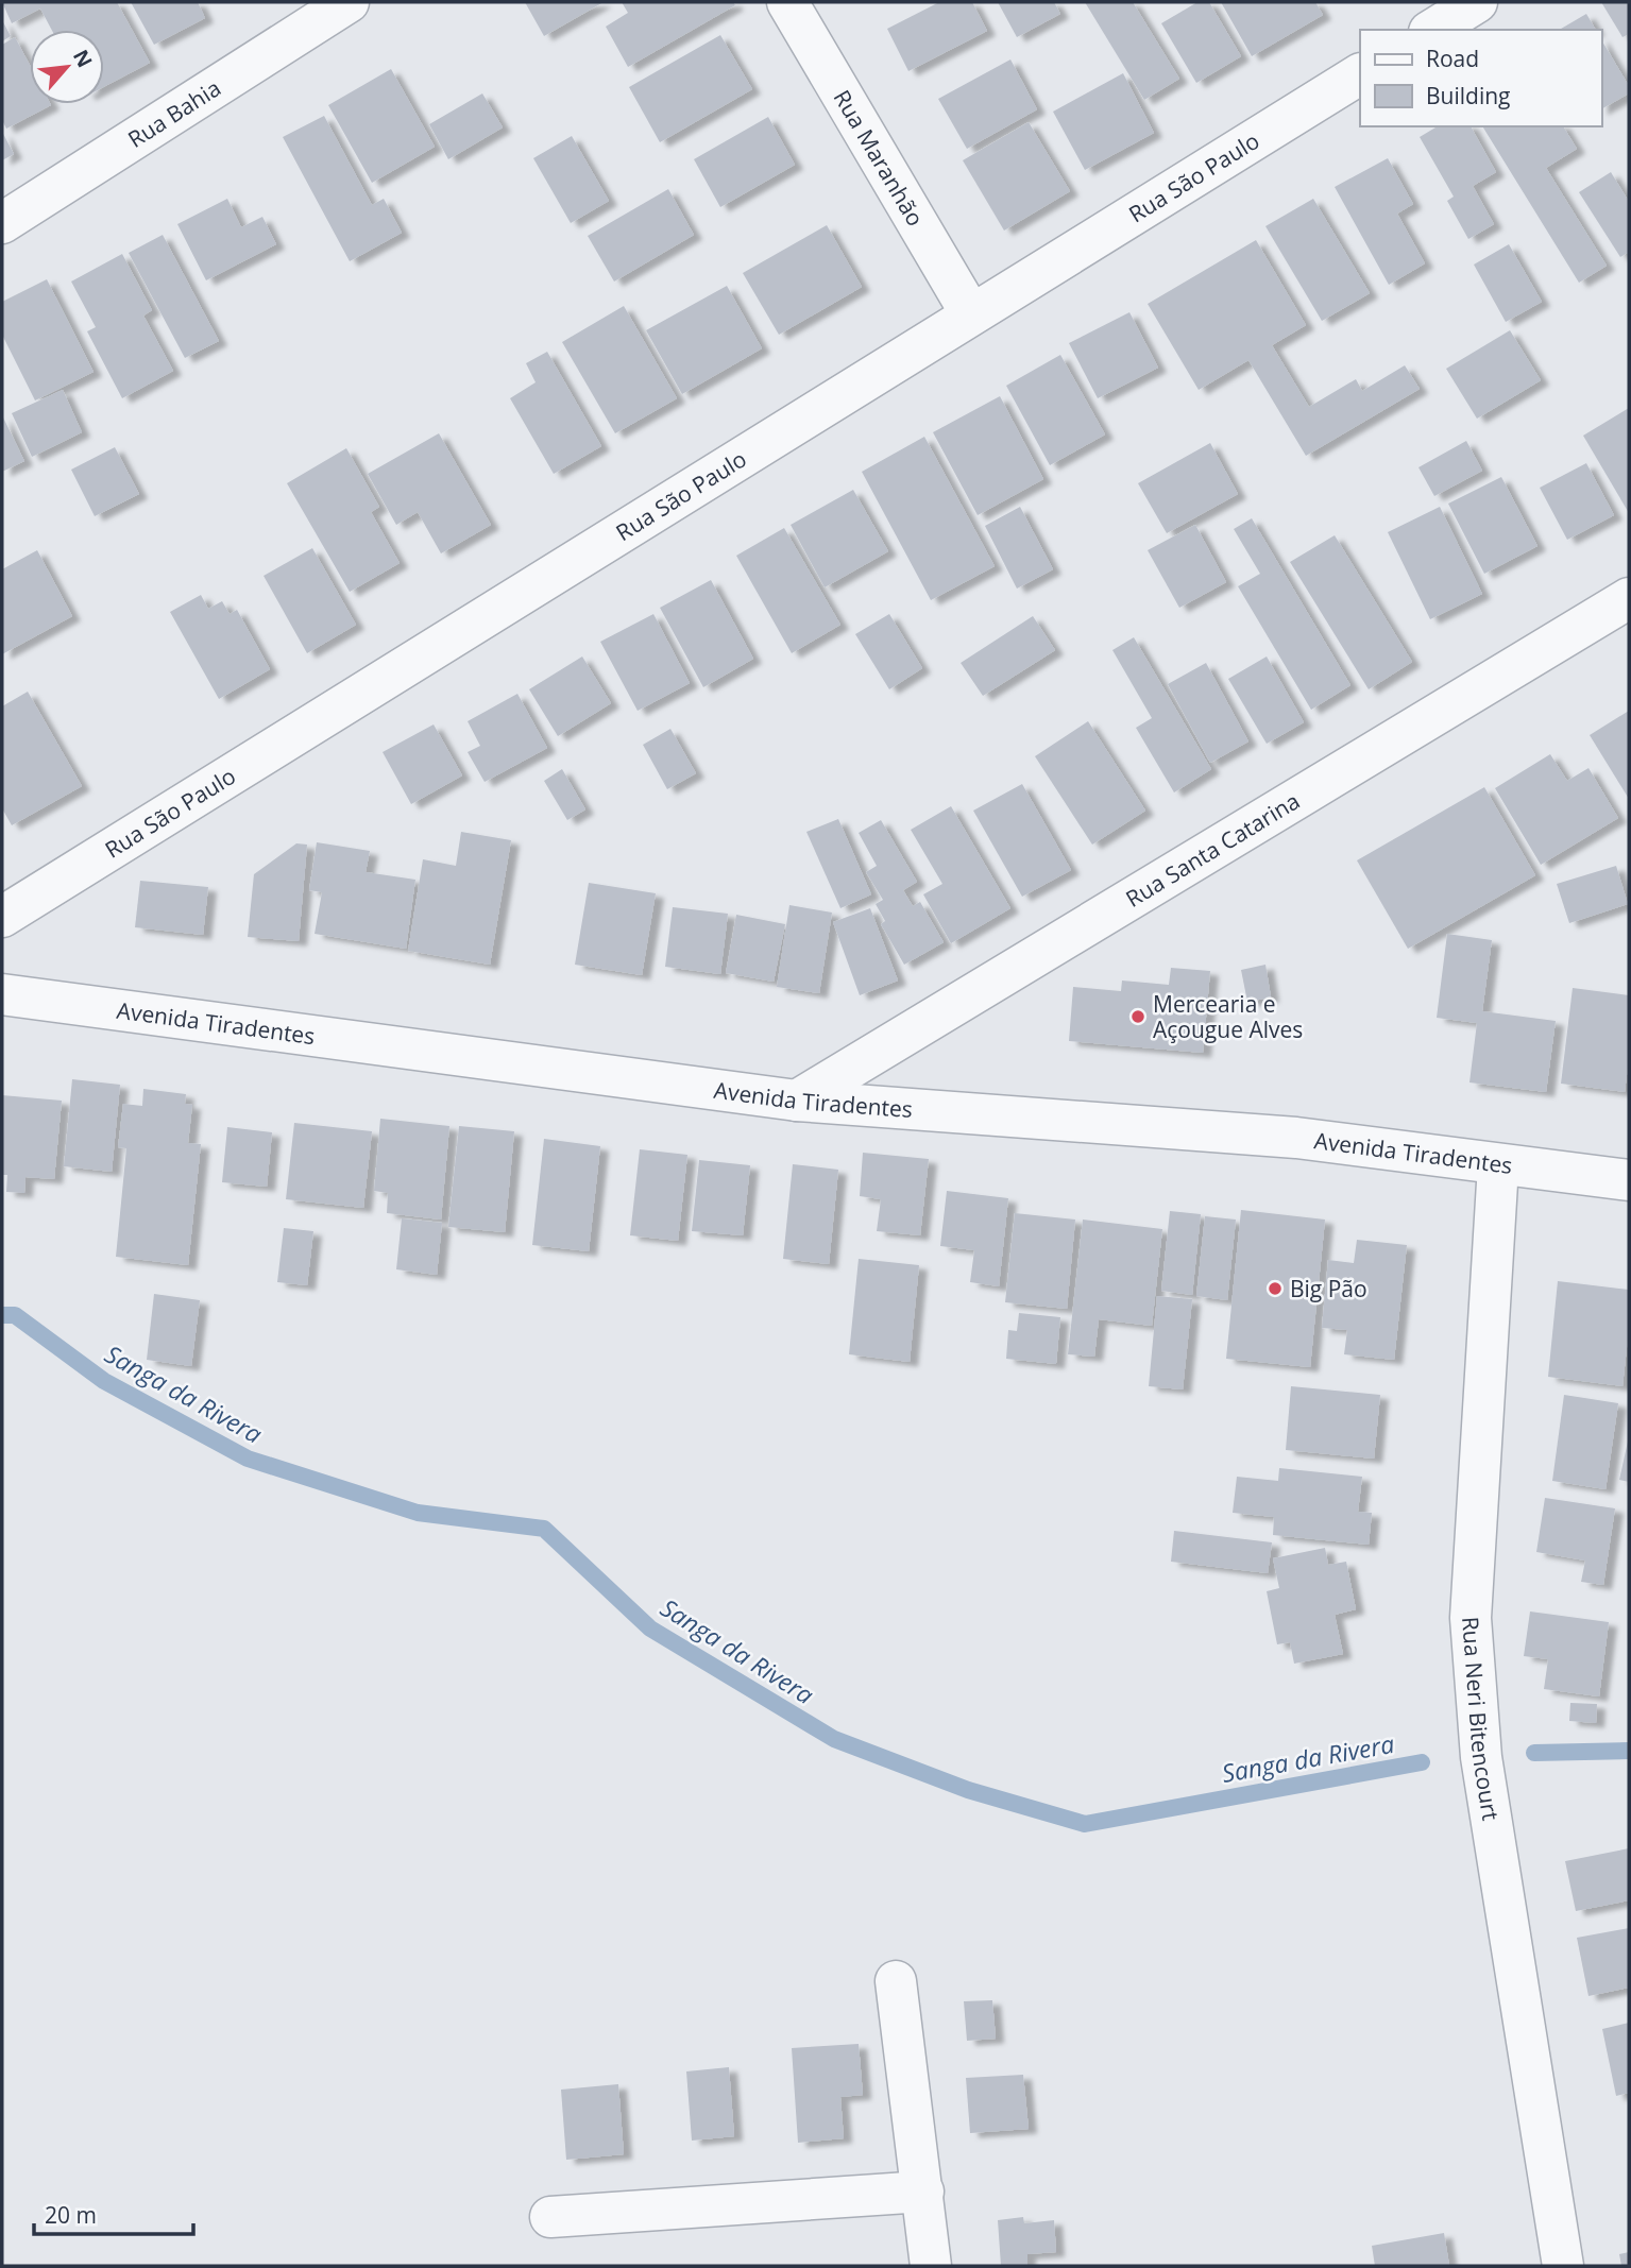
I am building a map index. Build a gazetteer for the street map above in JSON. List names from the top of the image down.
{
  "streets": {
    "street": [
      "Rua Bahia",
      "Rua Maranhão",
      "Rua São Paulo",
      "Rua Santa Catarina",
      "Avenida Tiradentes",
      "Rua Neri Bitencourt"
    ]
  },
  "crossings": [
    ["Rua Maranhão", "Rua São Paulo"],
    ["Rua Santa Catarina", "Avenida Tiradentes"],
    ["Avenida Tiradentes", "Rua Neri Bitencourt"]
  ],
  "water": ["Sanga da Rivera"],
  "places": ["Mercearia e Açougue Alves", "Big Pão"],
  "legend": ["Road", "Building"],
  "scale_bar": "20 m",
  "north": "top right"
}
